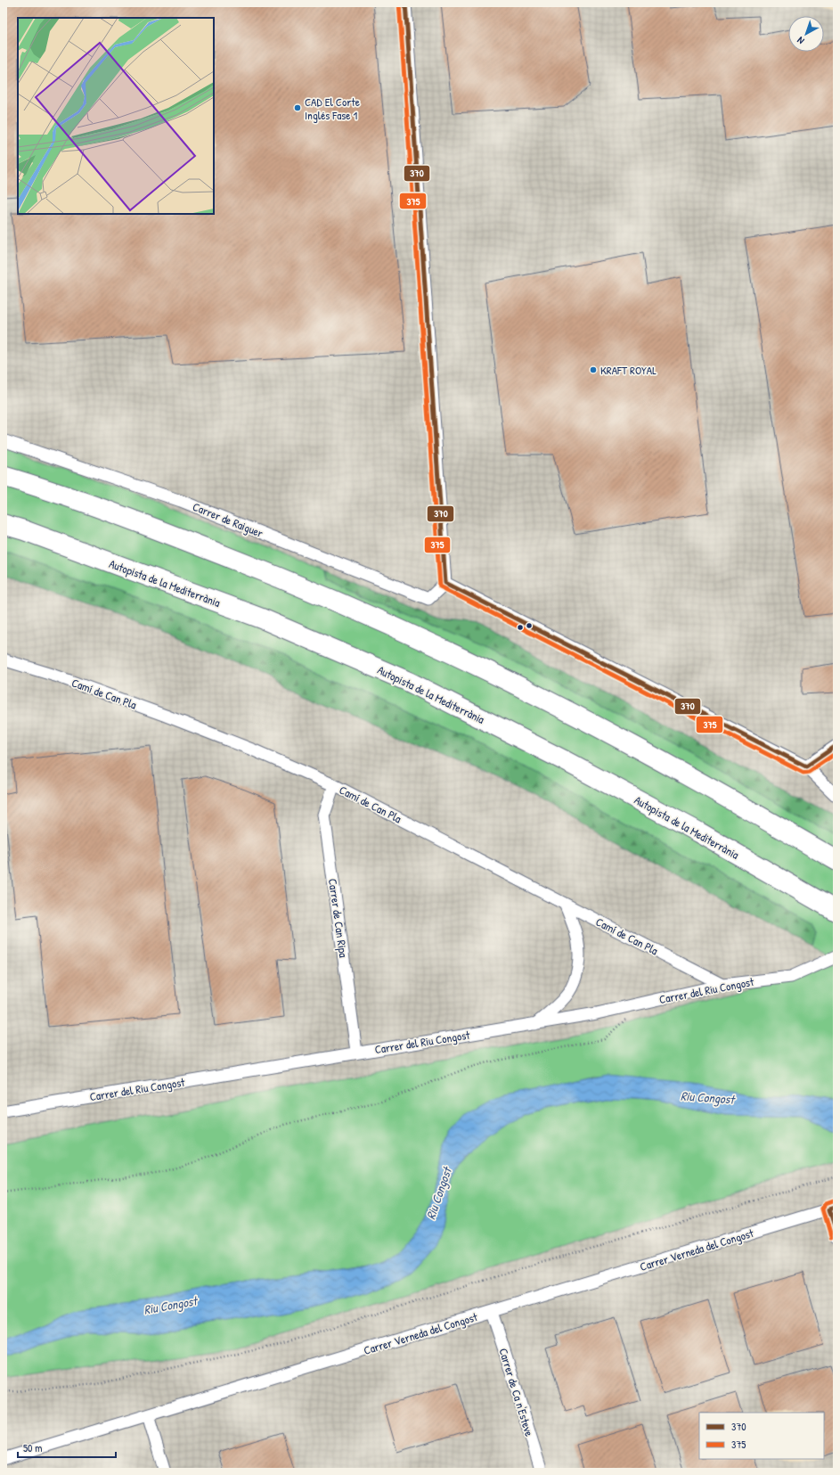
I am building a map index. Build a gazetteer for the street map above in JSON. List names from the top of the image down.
{
  "streets": {
    "highway": ["Autopista de la Mediterrània"],
    "street": [
      "Carrer de Raiguer",
      "Camí de Can Pla",
      "Carrer de Can Ripa",
      "Carrer del Riu Congost",
      "Carrer Verneda del Congost",
      "Carrer de Ca n'Esteve"
    ]
  },
  "crossings": [
    ["Camí de Can Pla", "Carrer de Can Ripa"],
    ["Camí de Can Pla", "Carrer del Riu Congost"],
    ["Carrer de Can Ripa", "Carrer del Riu Congost"],
    ["Carrer Verneda del Congost", "Carrer de Ca n'Esteve"]
  ],
  "water": ["Riu Congost"],
  "places": ["CAD El Corte Inglés Fase 1", "KRAFT ROYAL"],
  "lines": ["transit line 370", "transit line 375"],
  "legend": ["370", "375"],
  "scale_bar": "50 m",
  "north": "bottom left"
}
